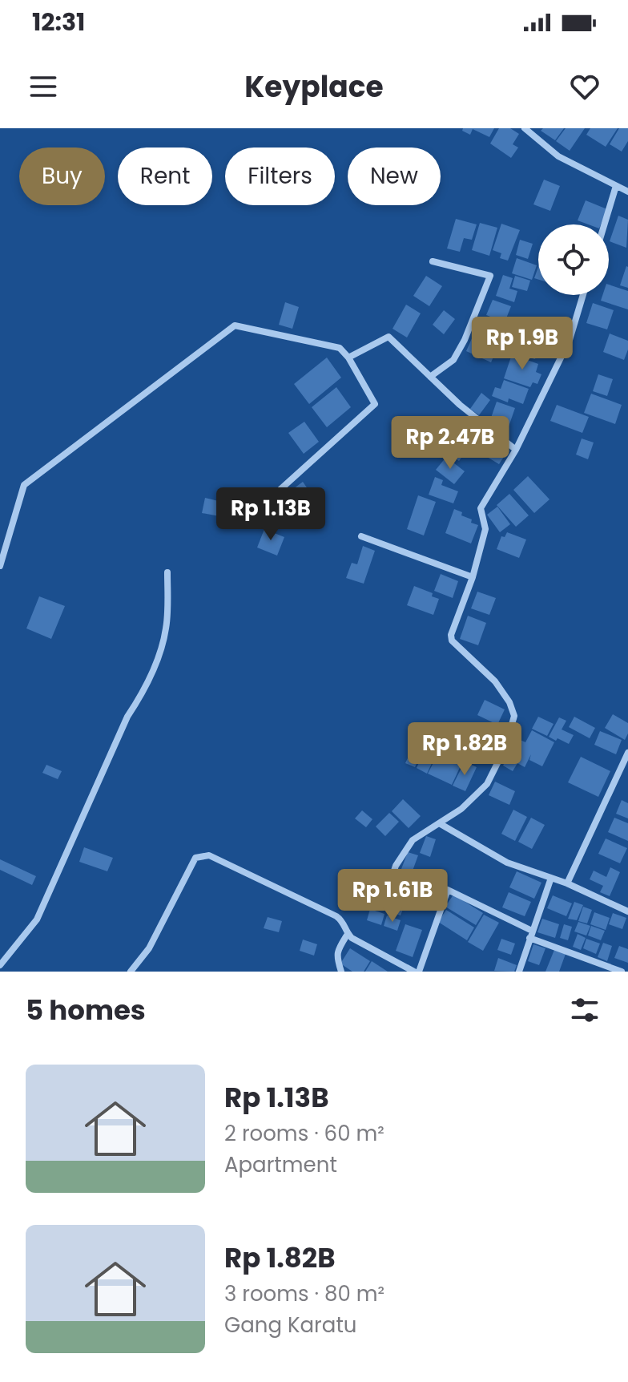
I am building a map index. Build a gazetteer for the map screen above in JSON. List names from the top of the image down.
{
  "page": {
    "status": "12:31",
    "header": "Keyplace",
    "chip": [
      "Buy",
      "Rent",
      "Filters",
      "New"
    ],
    "price": [
      "Rp 1.9B",
      "Rp 2.47B",
      "Rp 1.13B",
      "Rp 1.82B",
      "Rp 1.61B"
    ],
    "heading": "5 homes",
    "list": [
      {
        "name": "Rp 1.13B",
        "note": "2 rooms · 60 m² · Apartment"
      },
      {
        "name": "Rp 1.82B",
        "note": "3 rooms · 80 m² · Gang Karatu"
      }
    ]
  }
}
